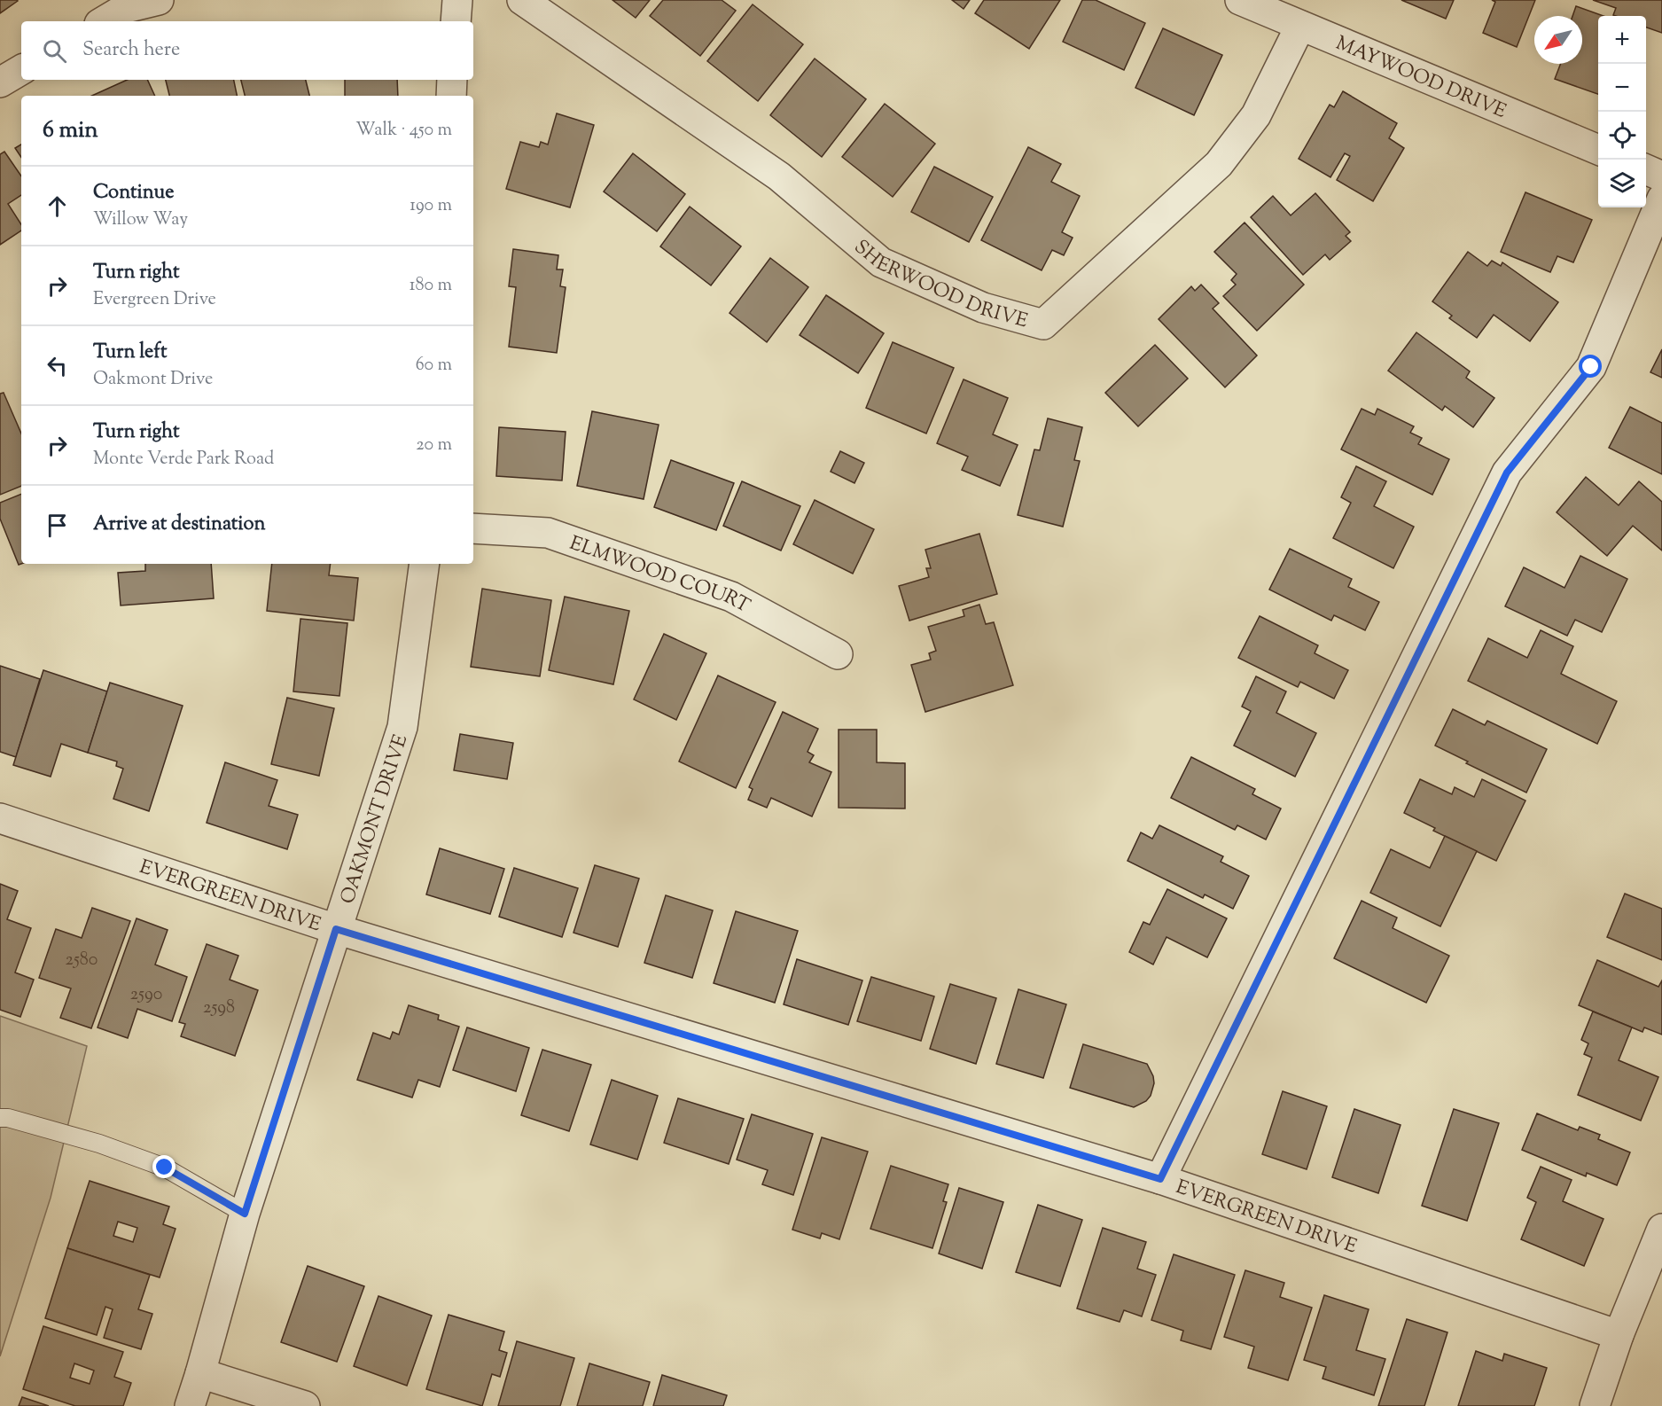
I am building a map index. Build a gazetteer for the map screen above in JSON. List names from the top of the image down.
{
  "streets": {
    "street": [
      "MAYWOOD DRIVE",
      "SHERWOOD DRIVE",
      "ELMWOOD COURT",
      "OAKMONT DRIVE",
      "EVERGREEN DRIVE"
    ]
  },
  "crossings": [
    ["MAYWOOD DRIVE", "SHERWOOD DRIVE"],
    ["OAKMONT DRIVE", "EVERGREEN DRIVE"]
  ],
  "house_numbers": ["2580", "2590", "2598"],
  "north": "bottom left",
  "page": {
    "map_buttons": ["+", "−"],
    "search": "Search here",
    "heading": ["6 min", "Walk · 450 m"],
    "list": [
      ["Continue", "Willow Way", "190 m"],
      ["Turn right", "Evergreen Drive", "180 m"],
      ["Turn left", "Oakmont Drive", "60 m"],
      ["Turn right", "Monte Verde Park Road", "20 m"],
      "Arrive at destination"
    ]
  }
}
